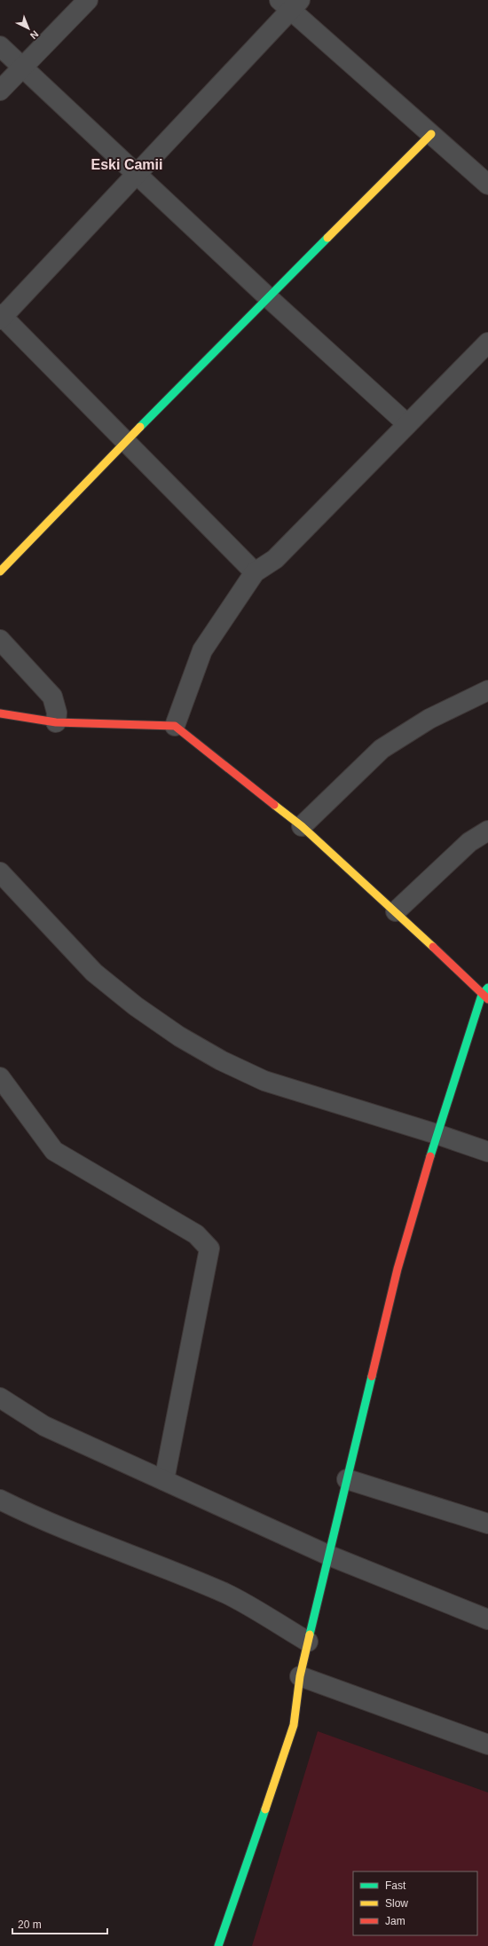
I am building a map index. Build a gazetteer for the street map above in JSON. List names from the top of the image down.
{
  "districts": ["Eski Camii"],
  "legend": ["Fast", "Slow", "Jam"],
  "scale_bar": "20 m",
  "north": "bottom right"
}
